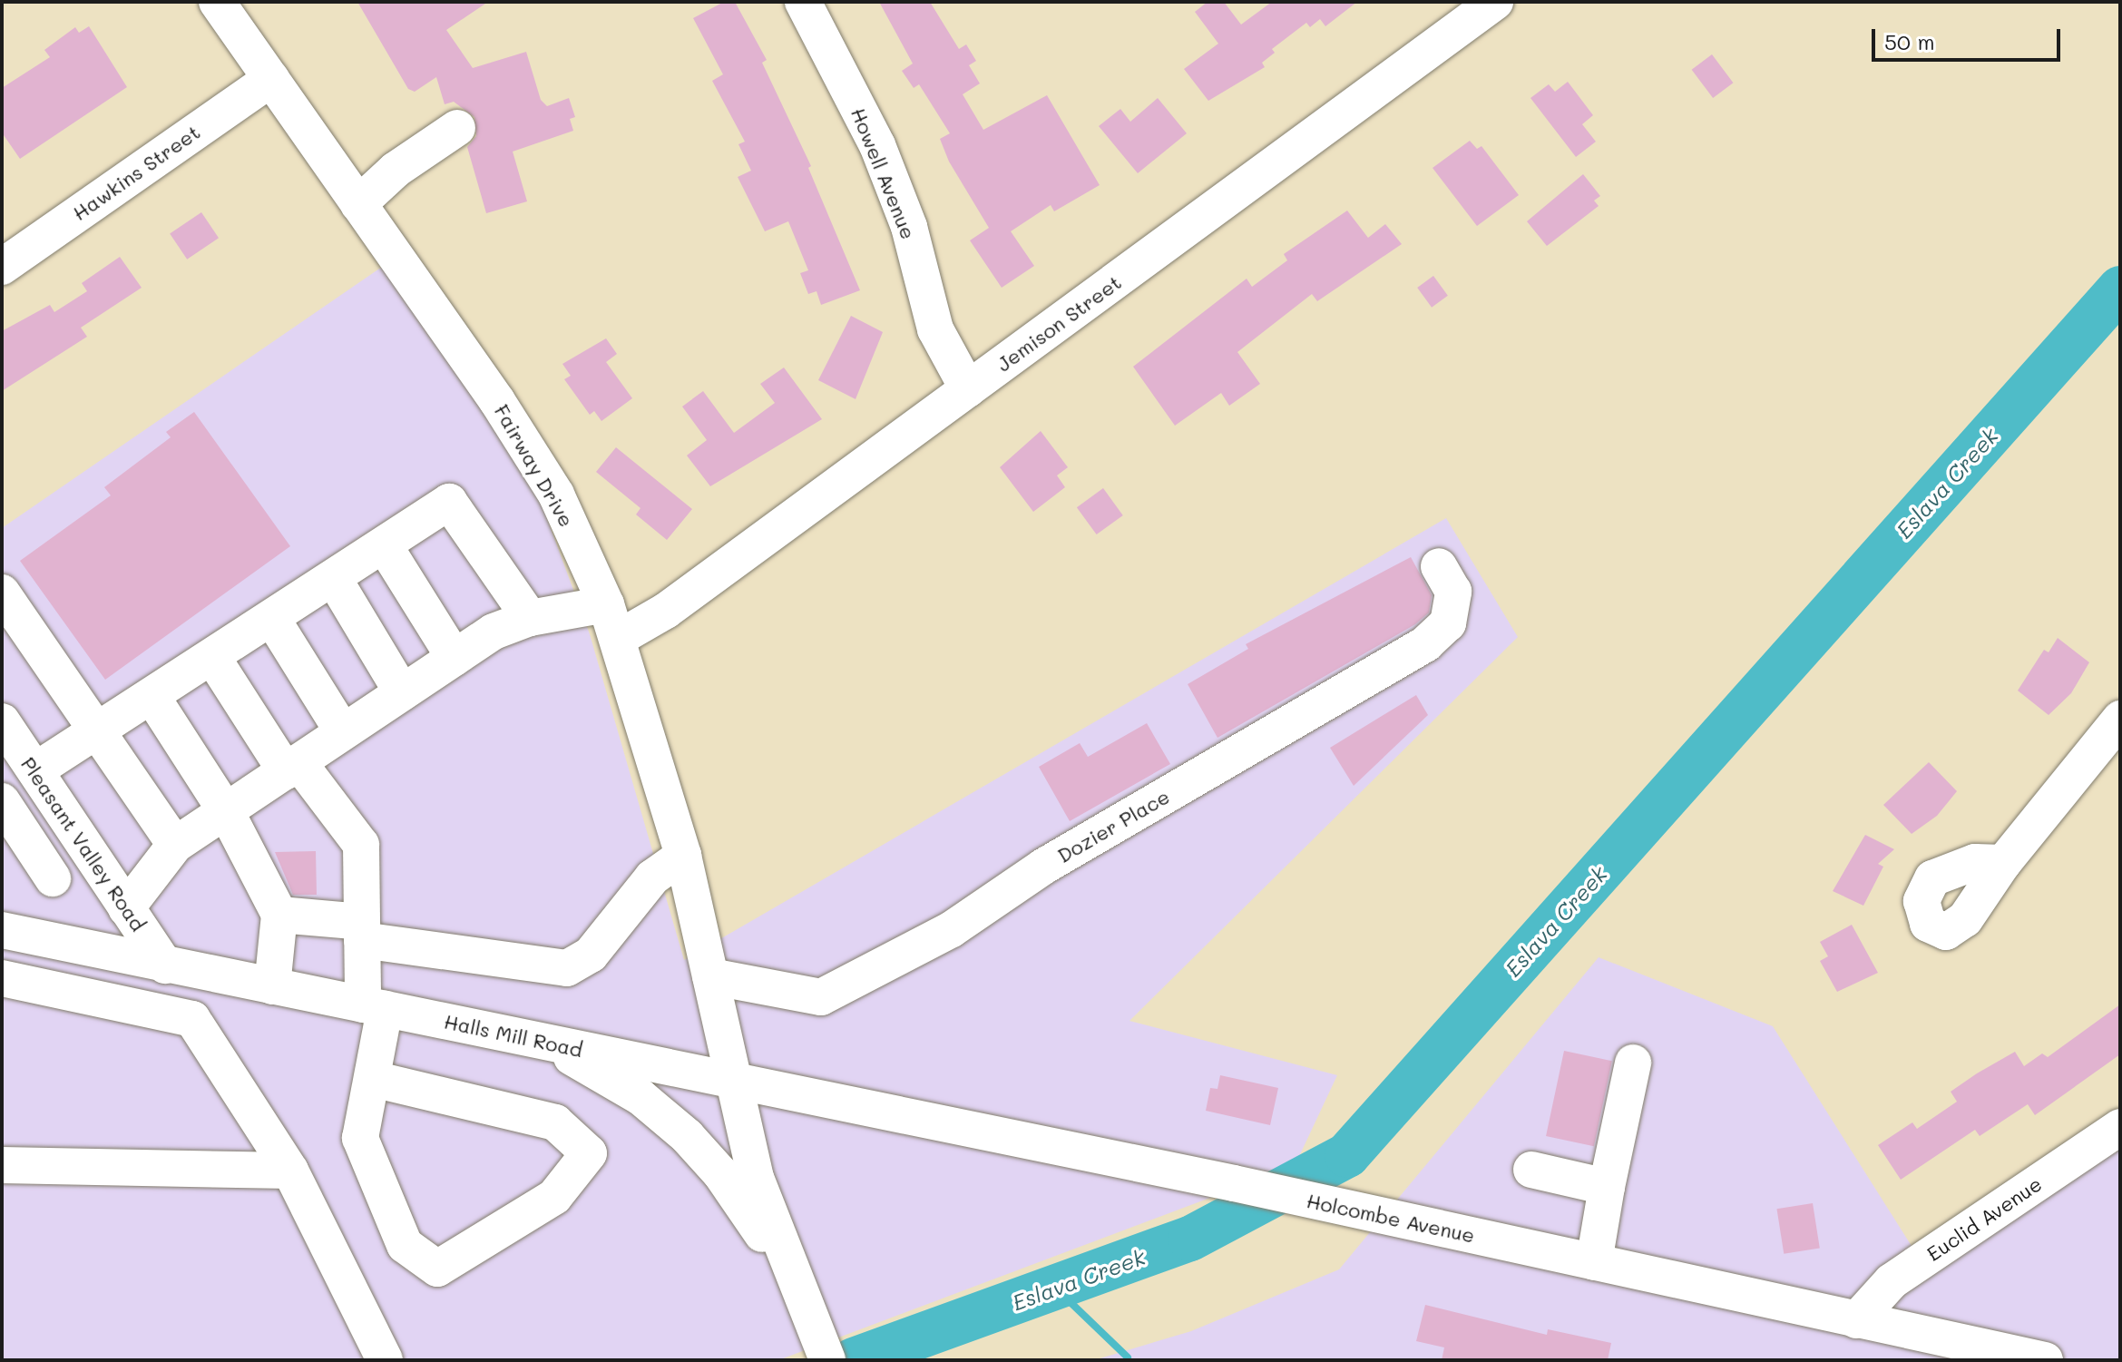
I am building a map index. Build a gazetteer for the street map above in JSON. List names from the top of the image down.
{
  "streets": {
    "street": [
      "Hawkins Street",
      "Howell Avenue",
      "Jemison Street",
      "Fairway Drive",
      "Dozier Place",
      "Pleasant Valley Road",
      "Halls Mill Road",
      "Holcombe Avenue",
      "Euclid Avenue"
    ]
  },
  "crossings": [
    ["Hawkins Street", "Fairway Drive"],
    ["Howell Avenue", "Jemison Street"],
    ["Jemison Street", "Fairway Drive"],
    ["Fairway Drive", "Dozier Place"],
    ["Fairway Drive", "Halls Mill Road"],
    ["Fairway Drive", "Holcombe Avenue"],
    ["Pleasant Valley Road", "Halls Mill Road"],
    ["Halls Mill Road", "Holcombe Avenue"],
    ["Holcombe Avenue", "Euclid Avenue"]
  ],
  "water": ["Eslava Creek"],
  "scale_bar": "50 m"
}
